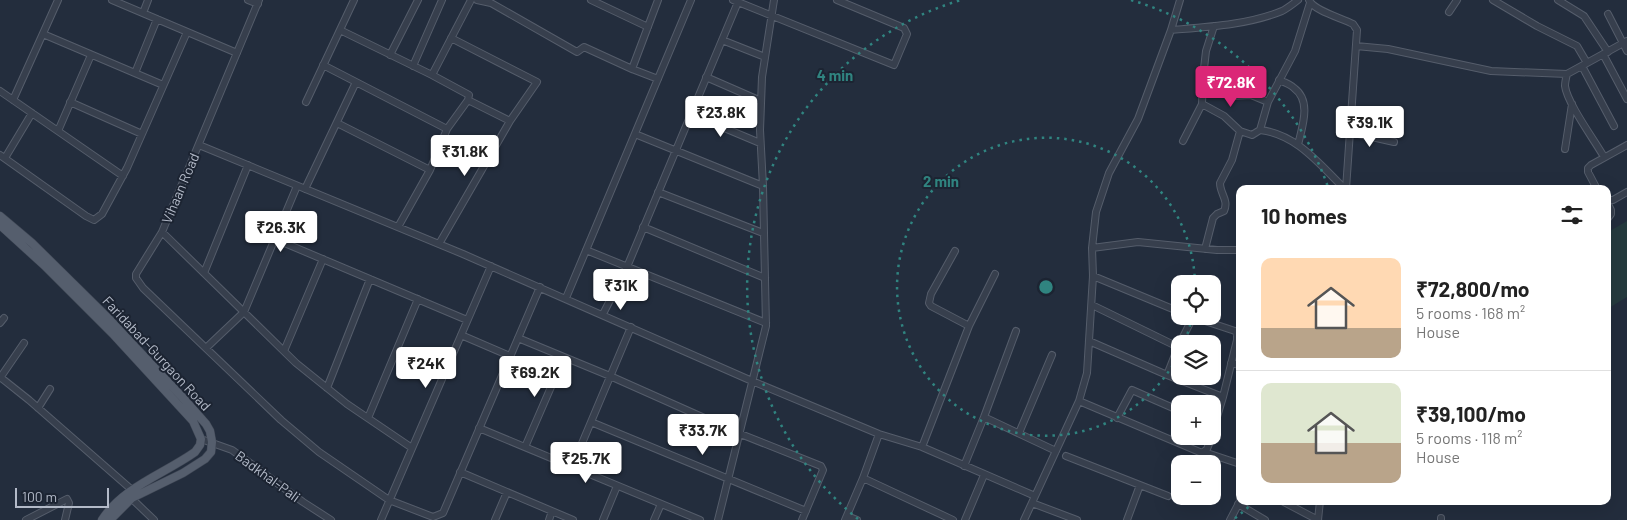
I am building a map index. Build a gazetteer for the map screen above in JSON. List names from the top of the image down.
{
  "streets": {
    "main road": ["Faridabad-Gurgaon Road"],
    "street": ["Vihaan Road", "Badkhal-Pali"]
  },
  "crossings": [
    ["Faridabad-Gurgaon Road", "Badkhal-Pali"]
  ],
  "scale_bar": "100 m",
  "page": {
    "price": [
      "₹72.8K",
      "₹23.8K",
      "₹39.1K",
      "₹31.8K",
      "₹26.3K",
      "₹31K",
      "₹24K",
      "₹69.2K",
      "₹33.7K",
      "₹25.7K"
    ],
    "heading": "10 homes",
    "list": [
      {
        "name": "₹72,800/mo",
        "note": "5 rooms · 168 m² · House"
      },
      {
        "name": "₹39,100/mo",
        "note": "5 rooms · 118 m² · House"
      }
    ],
    "map_buttons": ["+", "−"],
    "scale": "100 m"
  },
  "rings": ["4 min", "2 min"]
}
